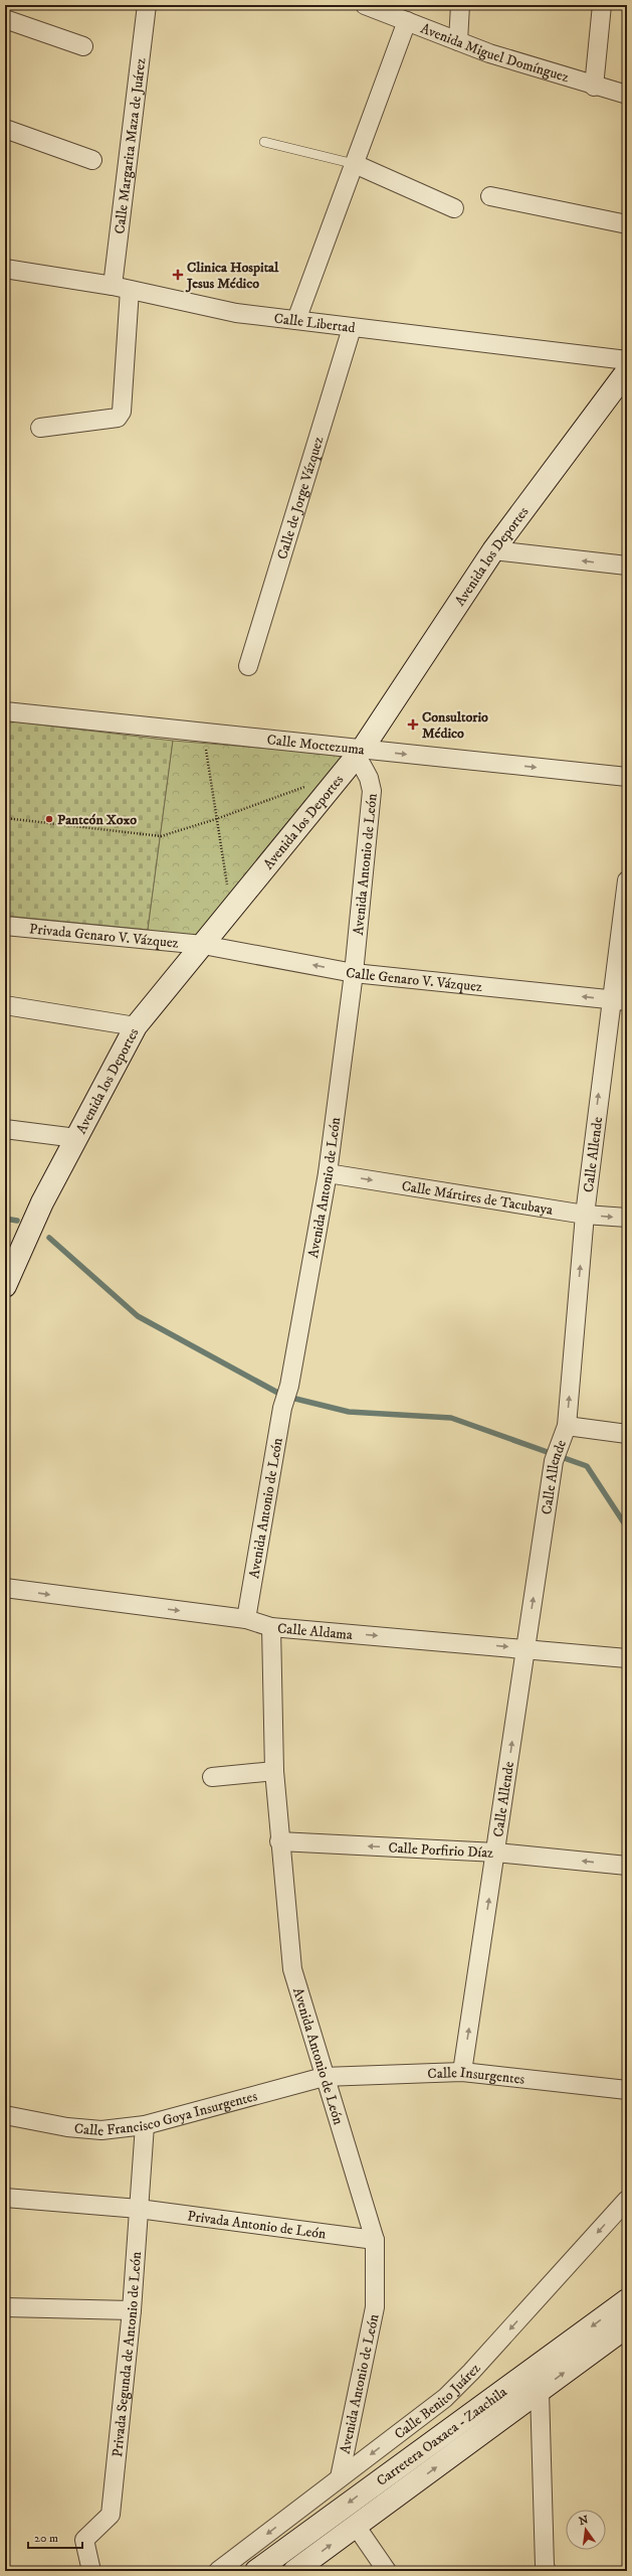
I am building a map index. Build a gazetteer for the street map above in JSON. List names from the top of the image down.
{
  "streets": {
    "street": [
      "Avenida Miguel Domínguez",
      "Calle Margarita Maza de Juárez",
      "Calle Libertad",
      "Calle de Jorge Vázquez",
      "Avenida los Deportes",
      "Calle Moctezuma",
      "Avenida Antonio de León",
      "Privada Genaro V. Vázquez",
      "Calle Genaro V. Vázquez",
      "Calle Allende",
      "Calle Mártires de Tacubaya",
      "Calle Aldama",
      "Calle Porfirio Díaz",
      "Calle Insurgentes",
      "Calle Francisco Goya Insurgentes",
      "Privada Antonio de León",
      "Privada Segunda de Antonio de León",
      "Calle Benito Juárez",
      "Carretera Oaxaca - Zaachila"
    ]
  },
  "crossings": [
    ["Calle Margarita Maza de Juárez", "Calle Libertad"],
    ["Calle Libertad", "Calle de Jorge Vázquez"],
    ["Avenida los Deportes", "Calle Moctezuma"],
    ["Avenida los Deportes", "Avenida Antonio de León"],
    ["Avenida los Deportes", "Privada Genaro V. Vázquez"],
    ["Avenida los Deportes", "Calle Genaro V. Vázquez"],
    ["Calle Moctezuma", "Avenida Antonio de León"],
    ["Avenida Antonio de León", "Calle Genaro V. Vázquez"],
    ["Avenida Antonio de León", "Calle Mártires de Tacubaya"],
    ["Avenida Antonio de León", "Calle Aldama"],
    ["Avenida Antonio de León", "Calle Porfirio Díaz"],
    ["Avenida Antonio de León", "Calle Insurgentes"],
    ["Avenida Antonio de León", "Calle Francisco Goya Insurgentes"],
    ["Avenida Antonio de León", "Privada Antonio de León"],
    ["Avenida Antonio de León", "Calle Benito Juárez"],
    ["Privada Genaro V. Vázquez", "Calle Genaro V. Vázquez"],
    ["Calle Genaro V. Vázquez", "Calle Allende"],
    ["Calle Allende", "Calle Mártires de Tacubaya"],
    ["Calle Allende", "Calle Aldama"],
    ["Calle Allende", "Calle Porfirio Díaz"],
    ["Calle Allende", "Calle Insurgentes"],
    ["Calle Insurgentes", "Calle Francisco Goya Insurgentes"],
    ["Calle Francisco Goya Insurgentes", "Privada Segunda de Antonio de León"],
    ["Privada Antonio de León", "Privada Segunda de Antonio de León"]
  ],
  "one_way": [
    "Calle Moctezuma",
    "Calle Genaro V. Vázquez",
    "Calle Allende",
    "Calle Mártires de Tacubaya",
    "Calle Aldama",
    "Calle Porfirio Díaz",
    "Calle Benito Juárez"
  ],
  "places": {
    "health": ["Clinica Hospital Jesus Médico", "Consultorio Médico"],
    "other": ["Panteón Xoxo"]
  },
  "scale_bar": "20 m",
  "north": "top"
}
